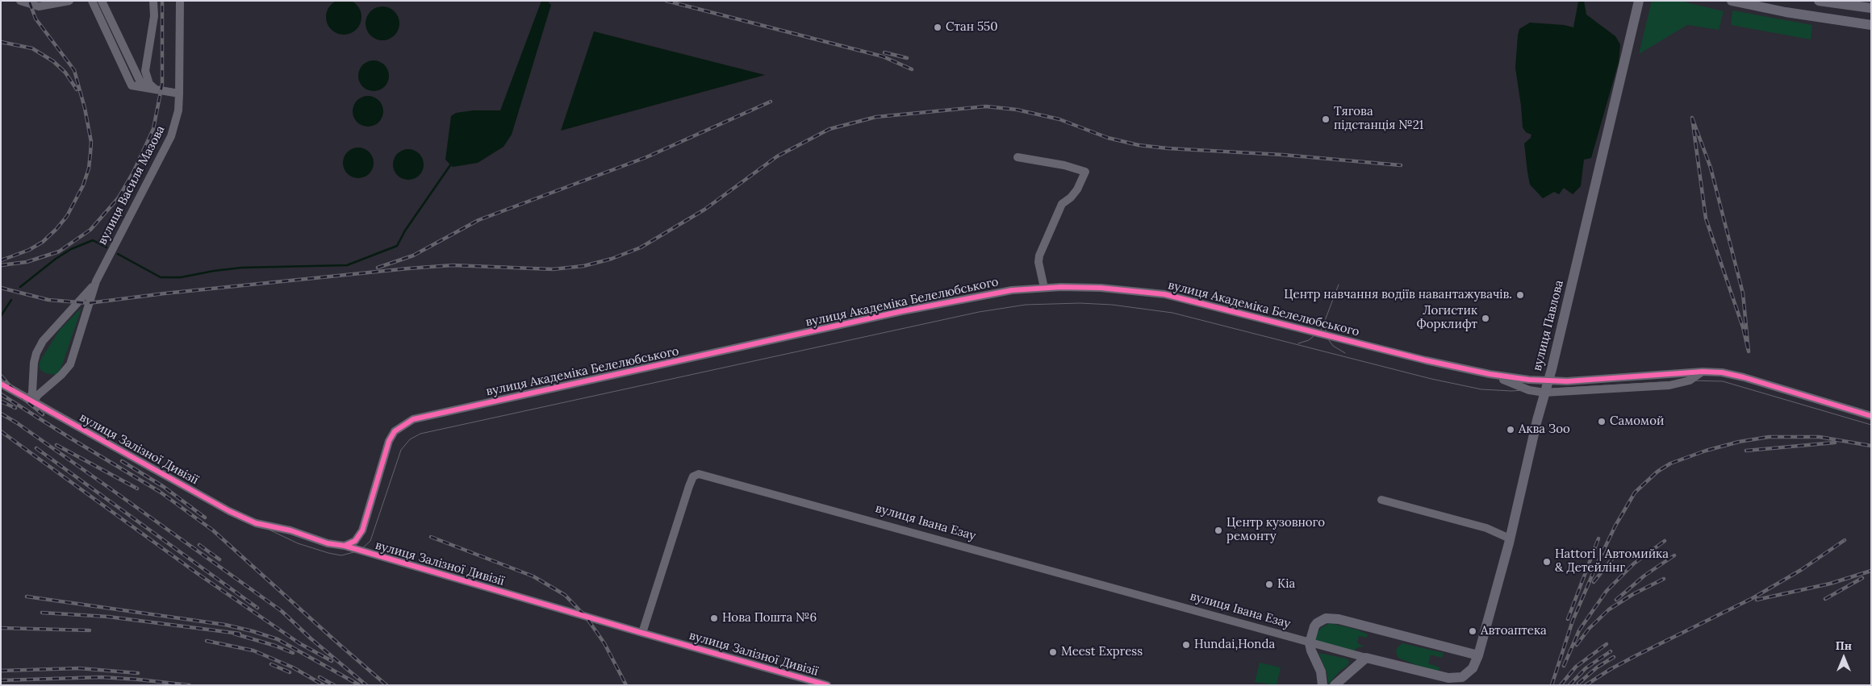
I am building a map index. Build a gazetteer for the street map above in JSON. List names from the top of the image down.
{
  "streets": {
    "main road": ["вулиця Павлова", "вулиця Івана Езау"],
    "street": ["вулиця Василя Мазова", "вулиця Академіка Белелюбського", "вулиця Залізної Дивізії"]
  },
  "crossings": [
    ["вулиця Василя Мазова", "вулиця Залізної Дивізії"],
    ["вулиця Академіка Белелюбського", "вулиця Павлова"],
    ["вулиця Академіка Белелюбського", "вулиця Залізної Дивізії"],
    ["вулиця Павлова", "вулиця Івана Езау"],
    ["вулиця Залізної Дивізії", "вулиця Івана Езау"]
  ],
  "places": [
    "Стан 550",
    "Тягова пiдстанцiя №21",
    "Центр навчання водіїв навантажувачів.",
    "Логистик Форклифт",
    "Самомой",
    "Аква Зоо",
    "Центр кузовного ремонту",
    "Hattori | Автомийка & Детейлінг",
    "Kia",
    "Нова Пошта №6",
    "Автоаптека",
    "Hundai,Honda",
    "Meest Express"
  ],
  "north": "top"
}
